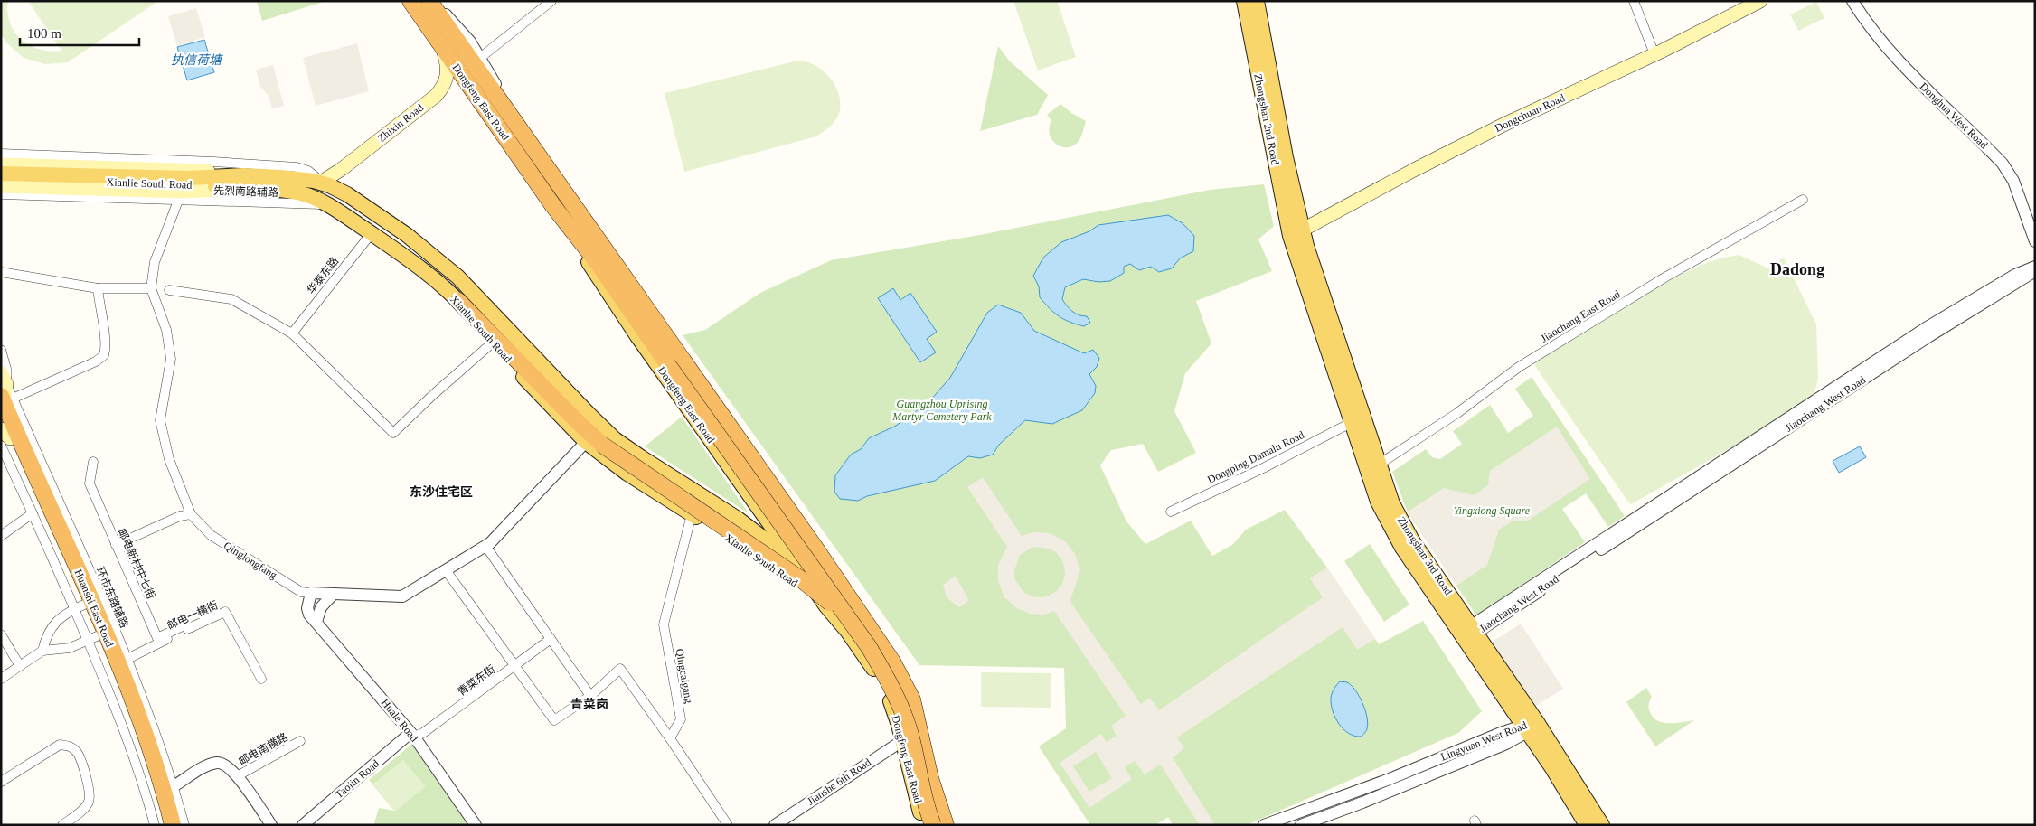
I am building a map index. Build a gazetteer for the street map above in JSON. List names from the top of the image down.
{
  "streets": {
    "highway": ["Dongfeng East Road", "Huanshi East Road"],
    "main road": [
      "Dongchuan Road",
      "Zhongshan 2nd Road",
      "Zhixin Road",
      "Xianlie South Road",
      "Zhongshan 3rd Road"
    ],
    "street": [
      "Donghua West Road",
      "先烈南路辅路",
      "华泰东路",
      "Jiaochang East Road",
      "Jiaochang West Road",
      "Dongping Damalu Road",
      "Qinglongfang",
      "邮电新村中七街",
      "环市东路辅路",
      "邮电一横街",
      "Qingcaigang",
      "青菜东街",
      "Huale Road",
      "Lingyuan West Road",
      "邮电南横路",
      "Taojin Road",
      "Jianshe 6th Road"
    ]
  },
  "crossings": [
    ["Dongfeng East Road", "Zhixin Road"],
    ["Dongfeng East Road", "Xianlie South Road"],
    ["Dongfeng East Road", "Jianshe 6th Road"],
    ["Dongchuan Road", "Zhongshan 2nd Road"],
    ["Dongchuan Road", "Zhongshan 3rd Road"],
    ["Zhongshan 2nd Road", "Zhongshan 3rd Road"],
    ["Zhixin Road", "Xianlie South Road"],
    ["Xianlie South Road", "先烈南路辅路"],
    ["Xianlie South Road", "华泰东路"],
    ["Xianlie South Road", "Qinglongfang"],
    ["Xianlie South Road", "Qingcaigang"],
    ["先烈南路辅路", "Qinglongfang"],
    ["Jiaochang East Road", "Zhongshan 3rd Road"],
    ["Jiaochang West Road", "Zhongshan 3rd Road"],
    ["Dongping Damalu Road", "Zhongshan 3rd Road"],
    ["Zhongshan 3rd Road", "Lingyuan West Road"],
    ["Qinglongfang", "Huale Road"],
    ["邮电新村中七街", "邮电一横街"],
    ["环市东路辅路", "Huanshi East Road"],
    ["环市东路辅路", "邮电一横街"],
    ["青菜东街", "Huale Road"],
    ["青菜东街", "Taojin Road"],
    ["Huale Road", "Taojin Road"]
  ],
  "districts": ["Dadong", "东沙住宅区", "青菜岗"],
  "water": ["执信荷塘"],
  "parks": ["Guangzhou Uprising Martyr Cemetery Park", "Yingxiong Square"],
  "scale_bar": "100 m"
}
